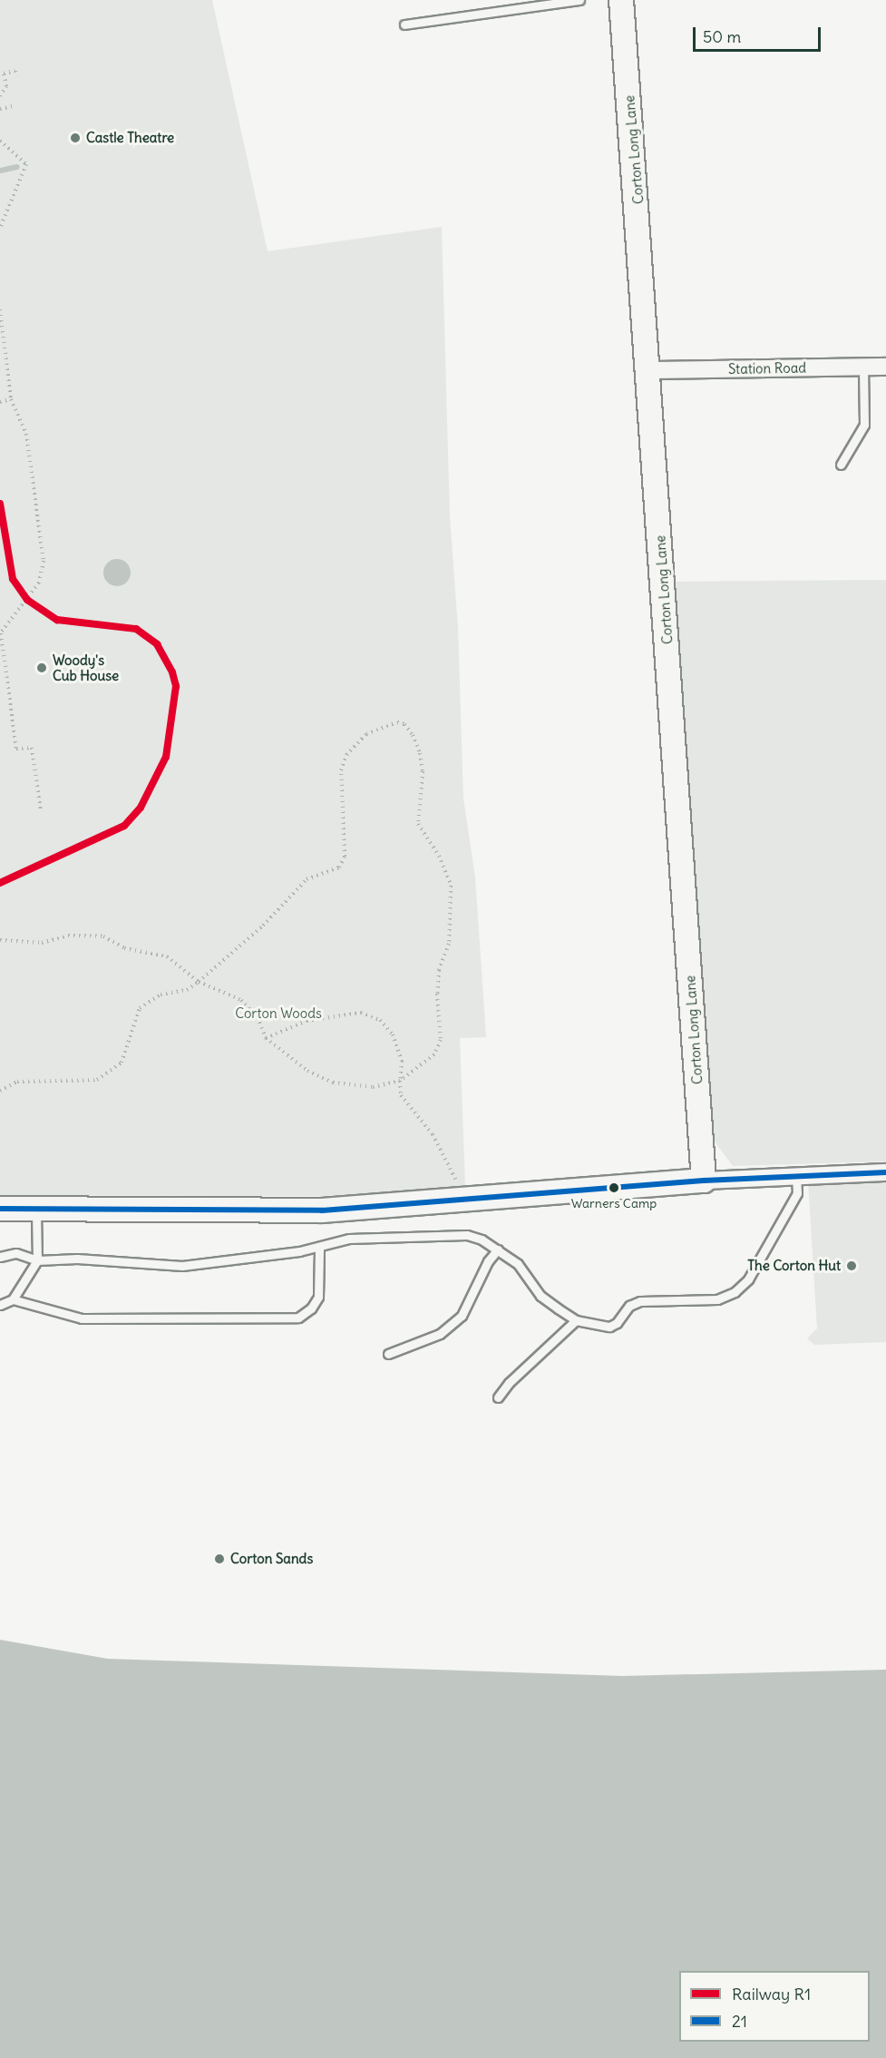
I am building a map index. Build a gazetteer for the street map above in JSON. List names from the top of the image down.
{
  "streets": {
    "main road": ["Corton Long Lane"],
    "street": ["Station Road"]
  },
  "crossings": [
    ["Corton Long Lane", "Station Road"]
  ],
  "parks": ["Corton Woods"],
  "places": [
    "Castle Theatre",
    "Woody's Cub House",
    "Warners Camp",
    "The Corton Hut",
    "Corton Sands"
  ],
  "lines": ["rail line R1", "transit line 21"],
  "legend": ["Railway R1", "21"],
  "scale_bar": "50 m"
}
